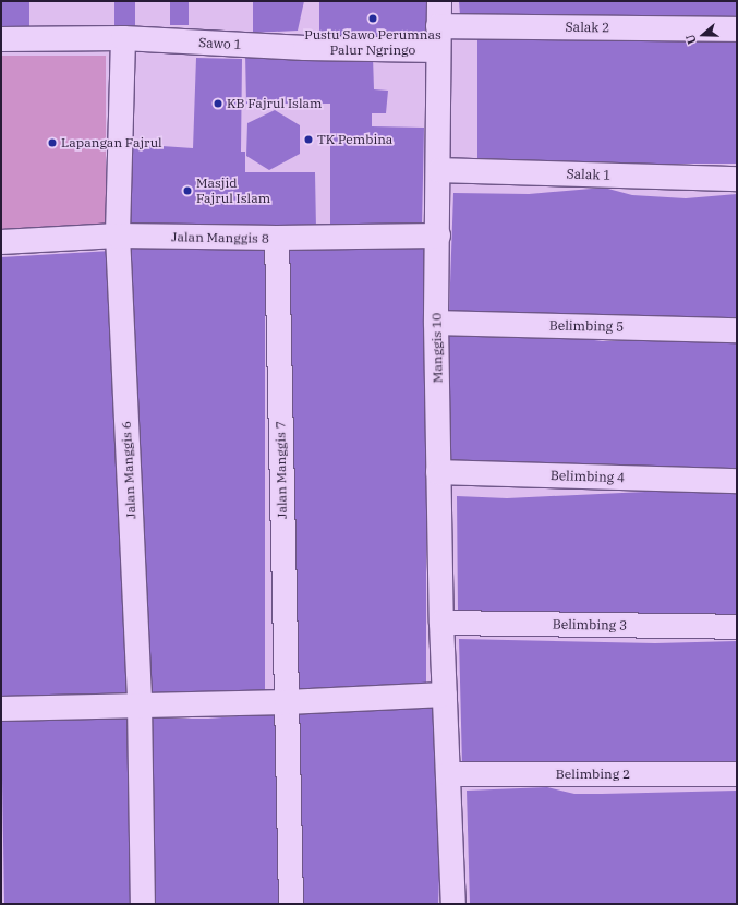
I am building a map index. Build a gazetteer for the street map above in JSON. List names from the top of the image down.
{
  "streets": {
    "street": [
      "Salak 2",
      "Sawo 1",
      "Salak 1",
      "Jalan Manggis 8",
      "Belimbing 5",
      "Manggis 10",
      "Jalan Manggis 6",
      "Jalan Manggis 7",
      "Belimbing 4",
      "Belimbing 3",
      "Belimbing 2"
    ]
  },
  "crossings": [
    ["Salak 2", "Manggis 10"],
    ["Sawo 1", "Manggis 10"],
    ["Sawo 1", "Jalan Manggis 6"],
    ["Salak 1", "Manggis 10"],
    ["Jalan Manggis 8", "Manggis 10"],
    ["Jalan Manggis 8", "Jalan Manggis 6"],
    ["Jalan Manggis 8", "Jalan Manggis 7"],
    ["Belimbing 5", "Manggis 10"],
    ["Manggis 10", "Belimbing 4"],
    ["Manggis 10", "Belimbing 3"],
    ["Manggis 10", "Belimbing 2"]
  ],
  "places": [
    "Pustu Sawo Perumnas Palur Ngringo",
    "KB Fajrul Islam",
    "TK Pembina",
    "Lapangan Fajrul",
    "Masjid Fajrul Islam"
  ],
  "north": "left"
}
